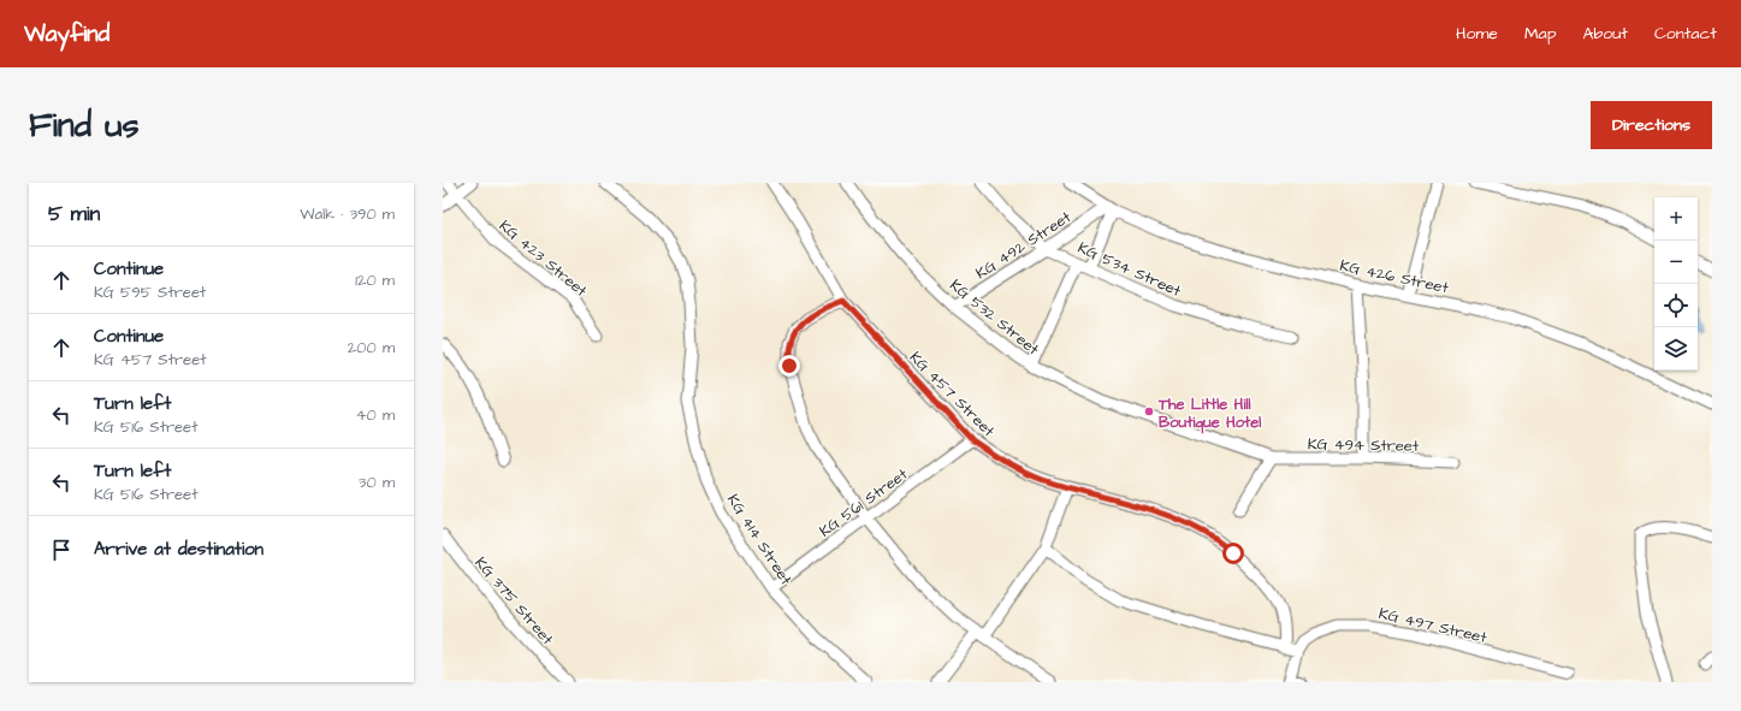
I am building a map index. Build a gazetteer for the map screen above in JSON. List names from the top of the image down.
{
  "streets": {
    "street": [
      "KG 492 Street",
      "KG 423 Street",
      "KG 534 Street",
      "KG 426 Street",
      "KG 532 Street",
      "KG 457 Street",
      "KG 494 Street",
      "KG 561 Street",
      "KG 414 Street",
      "KG 375 Street",
      "KG 497 Street"
    ]
  },
  "crossings": [
    ["KG 492 Street", "KG 534 Street"],
    ["KG 492 Street", "KG 426 Street"],
    ["KG 492 Street", "KG 532 Street"],
    ["KG 532 Street", "KG 494 Street"],
    ["KG 457 Street", "KG 561 Street"],
    ["KG 561 Street", "KG 414 Street"]
  ],
  "places": ["The Little Hill Boutique Hotel"],
  "page": {
    "header": "Wayfind",
    "nav": [
      "Home",
      "Map",
      "About",
      "Contact"
    ],
    "buttons": "Directions",
    "title": "Find us",
    "heading": ["5 min", "Walk · 390 m"],
    "map_buttons": ["+", "−"],
    "list": [
      ["Continue", "KG 595 Street", "120 m"],
      ["Continue", "KG 457 Street", "200 m"],
      ["Turn left", "KG 516 Street", "40 m"],
      ["Turn left", "KG 516 Street", "30 m"],
      "Arrive at destination"
    ]
  }
}
